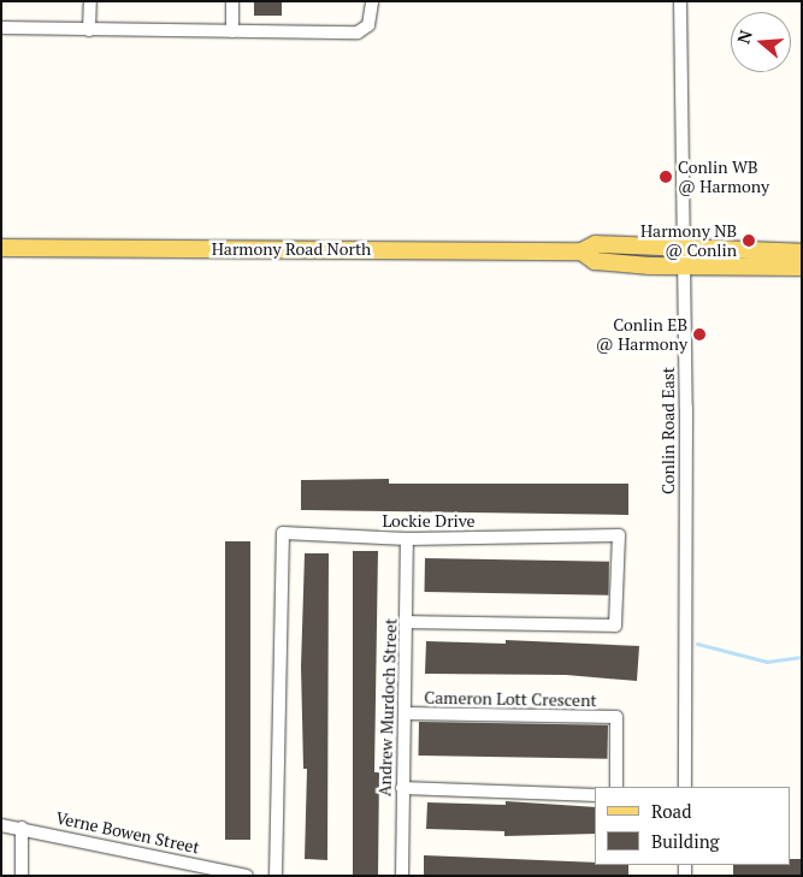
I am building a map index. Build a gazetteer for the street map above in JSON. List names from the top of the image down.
{
  "streets": {
    "main road": ["Harmony Road North"],
    "street": [
      "Conlin Road East",
      "Lockie Drive",
      "Cameron Lott Crescent",
      "Andrew Murdoch Street",
      "Verne Bowen Street"
    ]
  },
  "crossings": [
    ["Harmony Road North", "Conlin Road East"],
    ["Lockie Drive", "Andrew Murdoch Street"],
    ["Cameron Lott Crescent", "Andrew Murdoch Street"]
  ],
  "places": ["Conlin WB @ Harmony", "Harmony NB @ Conlin", "Conlin EB @ Harmony"],
  "legend": ["Road", "Building"],
  "north": "left"
}
